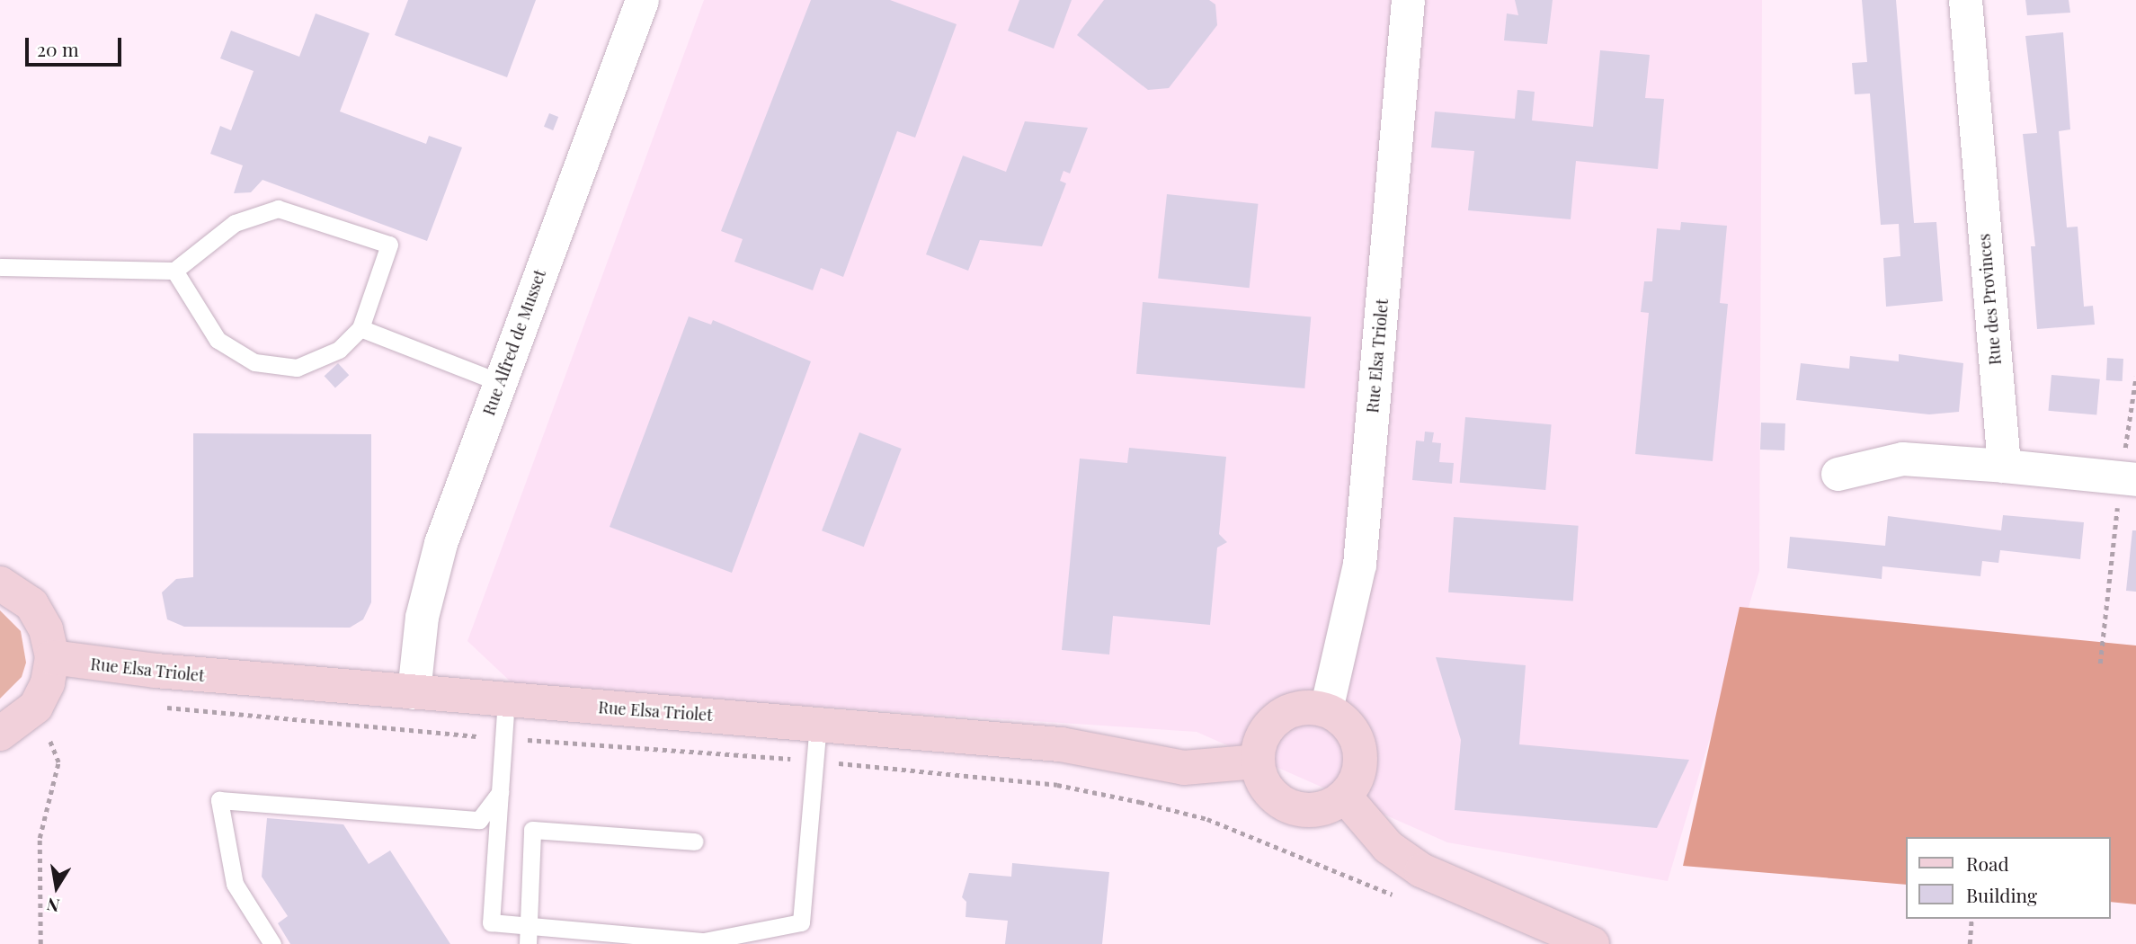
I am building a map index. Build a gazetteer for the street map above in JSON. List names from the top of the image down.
{
  "streets": {
    "street": ["Rue des Provinces", "Rue Alfred de Musset", "Rue Elsa Triolet"]
  },
  "crossings": [
    ["Rue Alfred de Musset", "Rue Elsa Triolet"]
  ],
  "legend": ["Road", "Building"],
  "scale_bar": "20 m",
  "north": "bottom"
}
